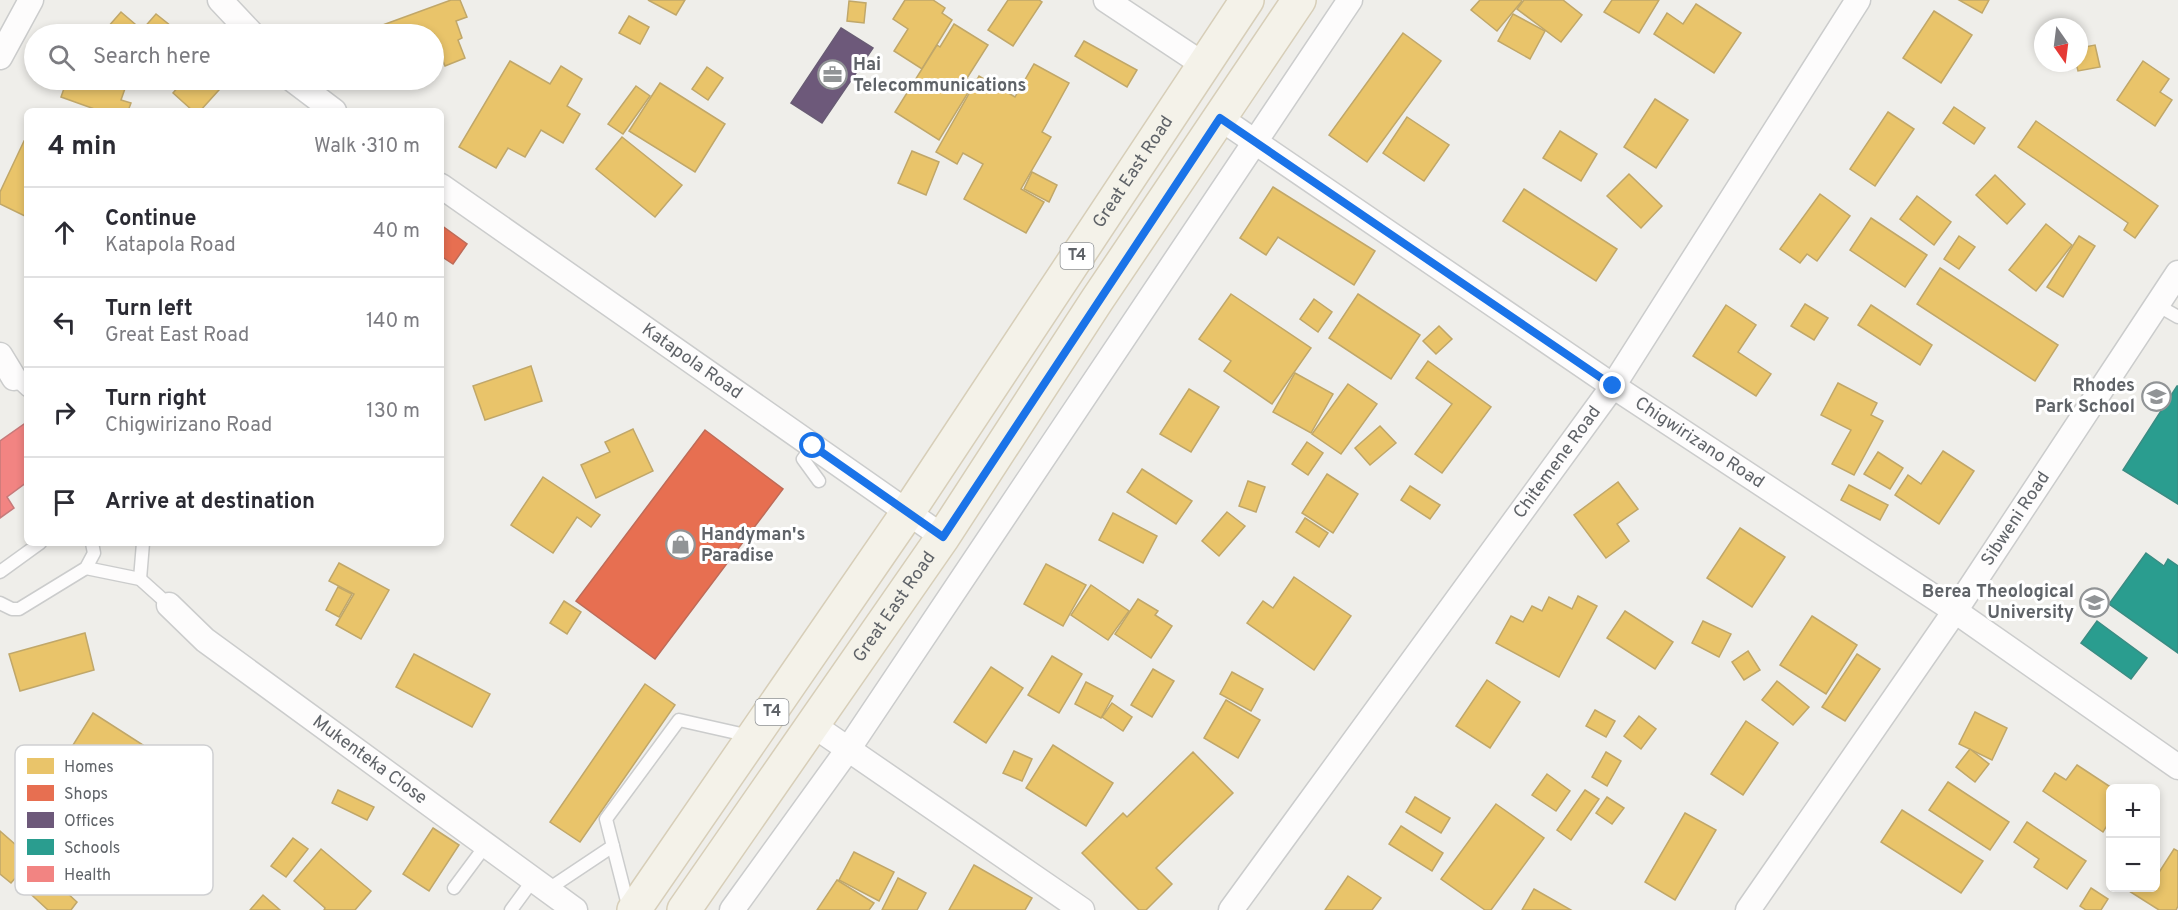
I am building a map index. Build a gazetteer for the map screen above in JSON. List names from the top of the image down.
{
  "streets": {
    "main road": ["Great East Road", "T4"],
    "street": [
      "Katapola Road",
      "Chigwirizano Road",
      "Chitemene Road",
      "Sibweni Road",
      "Mukenteka Close"
    ]
  },
  "crossings": [
    ["Great East Road", "Katapola Road"],
    ["Great East Road", "Chigwirizano Road"],
    ["Chigwirizano Road", "Chitemene Road"],
    ["Chigwirizano Road", "Sibweni Road"]
  ],
  "places": {
    "office": ["Hai Telecommunications"],
    "school or university": ["Rhodes Park School", "Berea Theological University"],
    "shop": ["Handyman's Paradise"]
  },
  "legend": [
    "Homes",
    "Shops",
    "Offices",
    "Schools",
    "Health"
  ],
  "north": "bottom",
  "page": {
    "search": "Search here",
    "heading": ["4 min", "Walk · 310 m"],
    "list": [
      ["Continue", "Katapola Road", "40 m"],
      ["Turn left", "Great East Road", "140 m"],
      ["Turn right", "Chigwirizano Road", "130 m"],
      "Arrive at destination"
    ],
    "map_buttons": ["+", "−"]
  }
}
